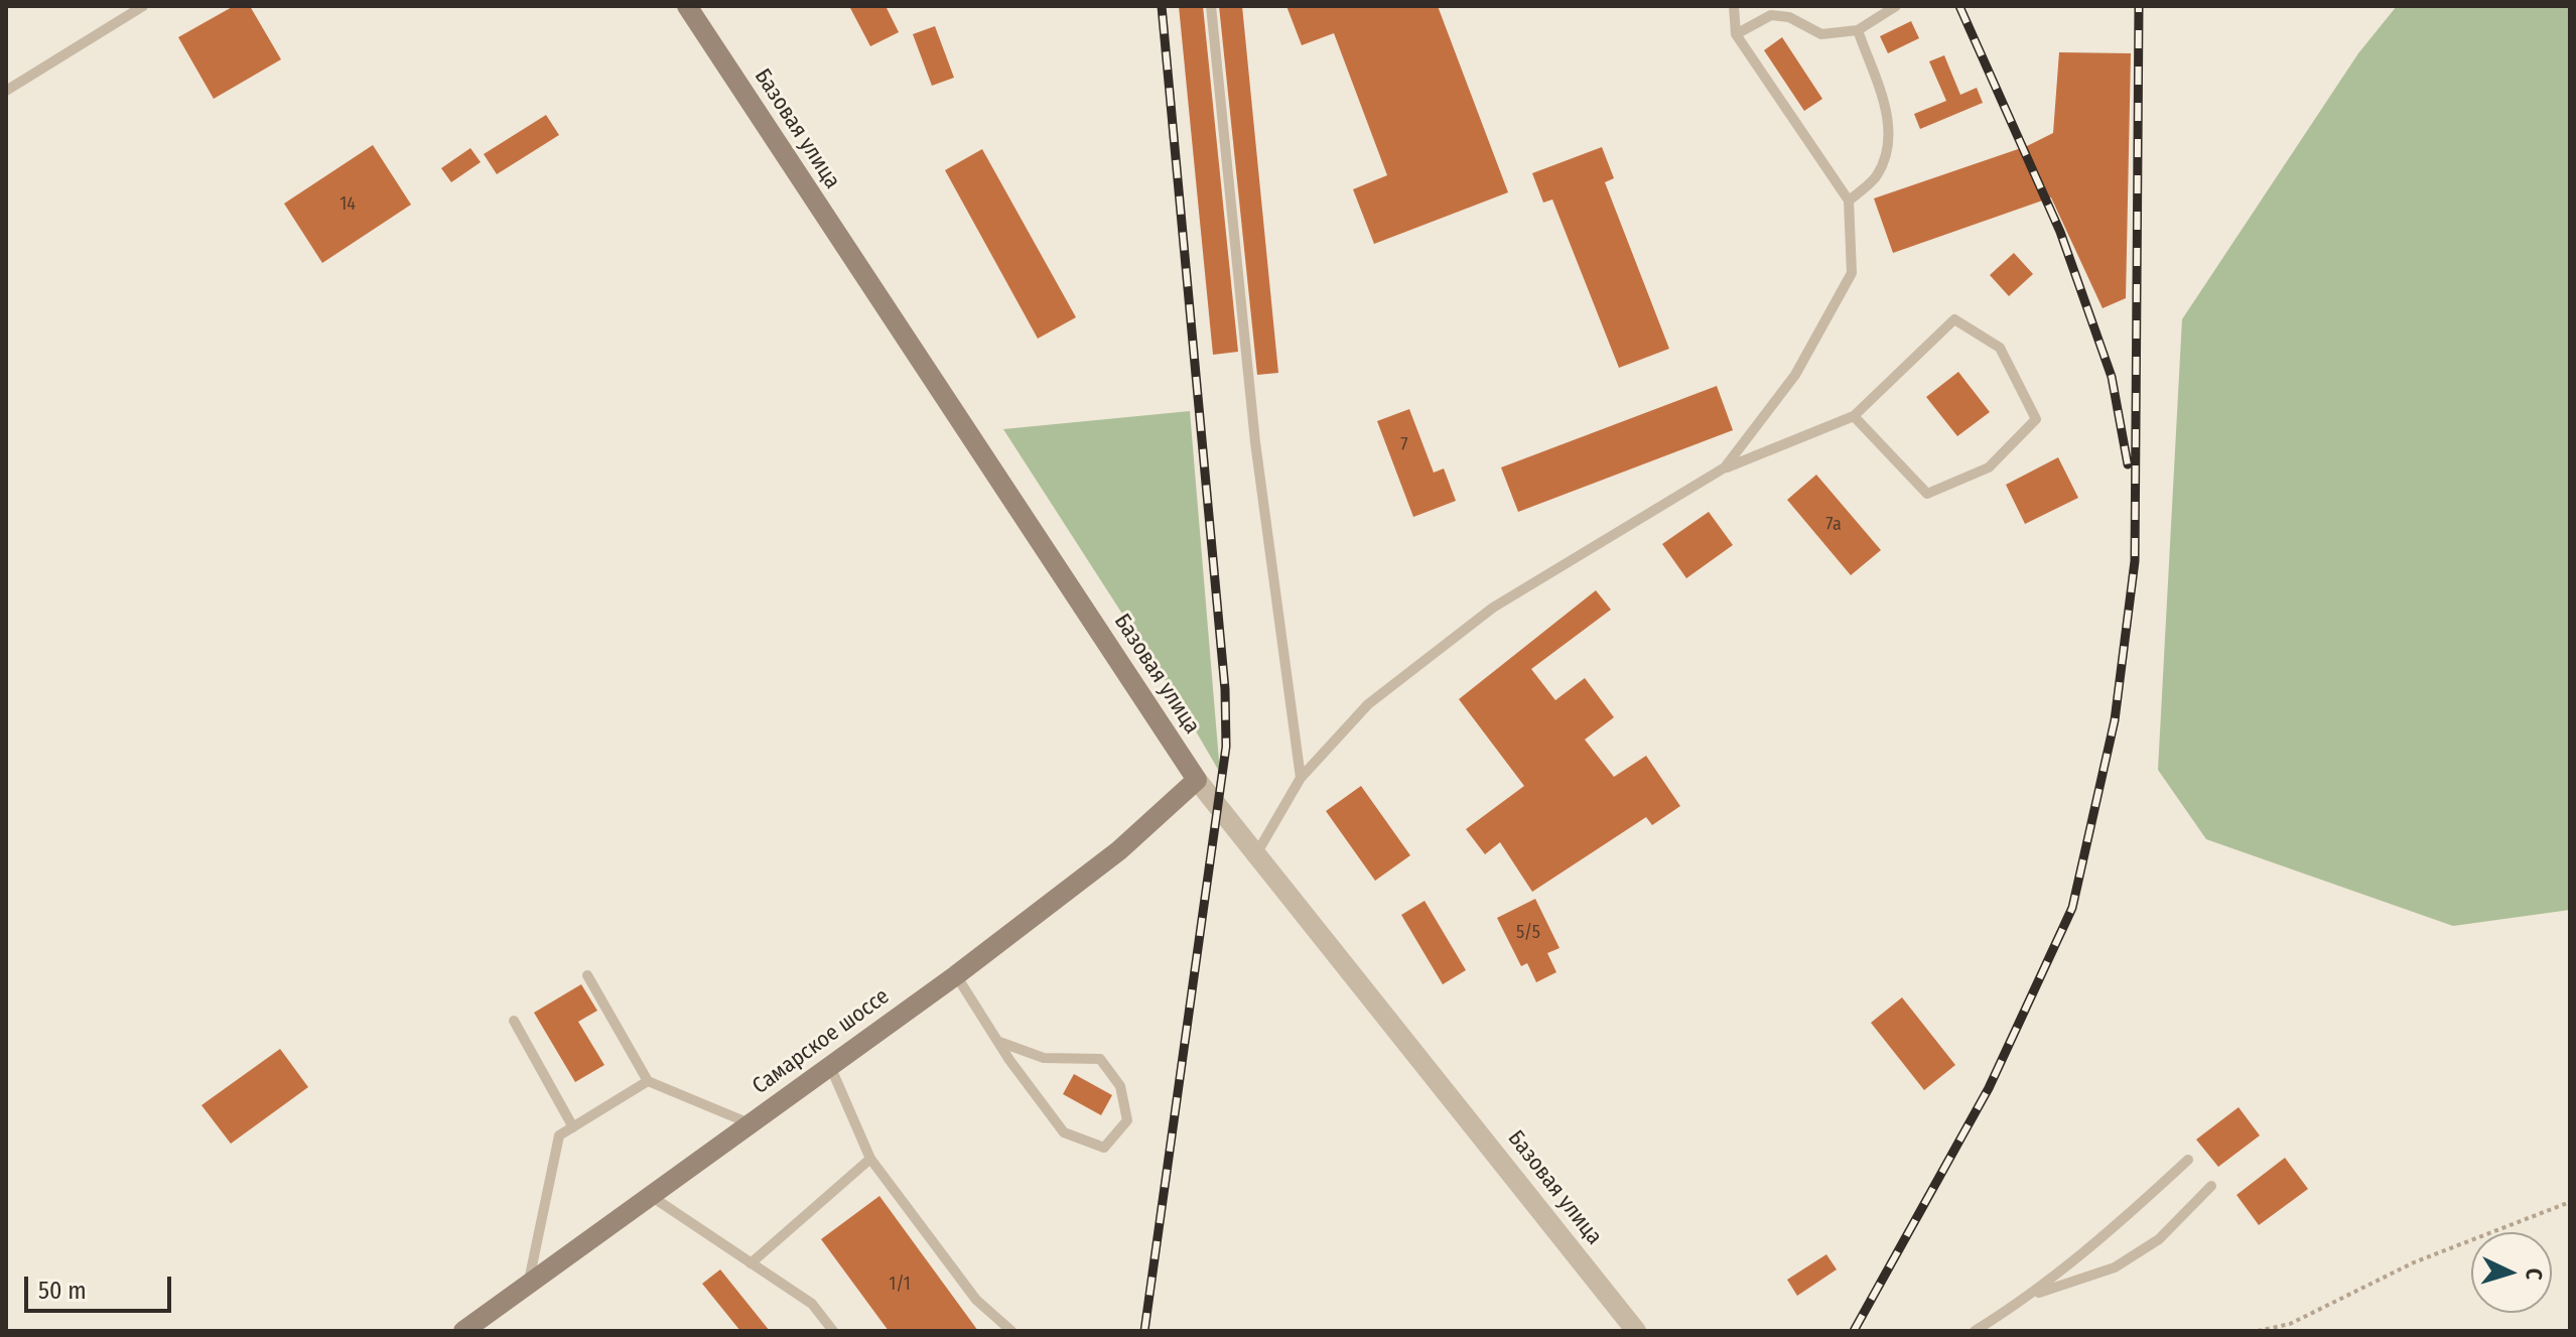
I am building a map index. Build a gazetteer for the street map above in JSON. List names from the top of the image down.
{
  "streets": {
    "street": ["Базовая улица", "Самарское шоссе"]
  },
  "crossings": [
    ["Базовая улица", "Самарское шоссе"]
  ],
  "house_numbers": [
    "14",
    "7",
    "7а",
    "5/5",
    "1/1"
  ],
  "scale_bar": "50 m",
  "north": "right"
}
